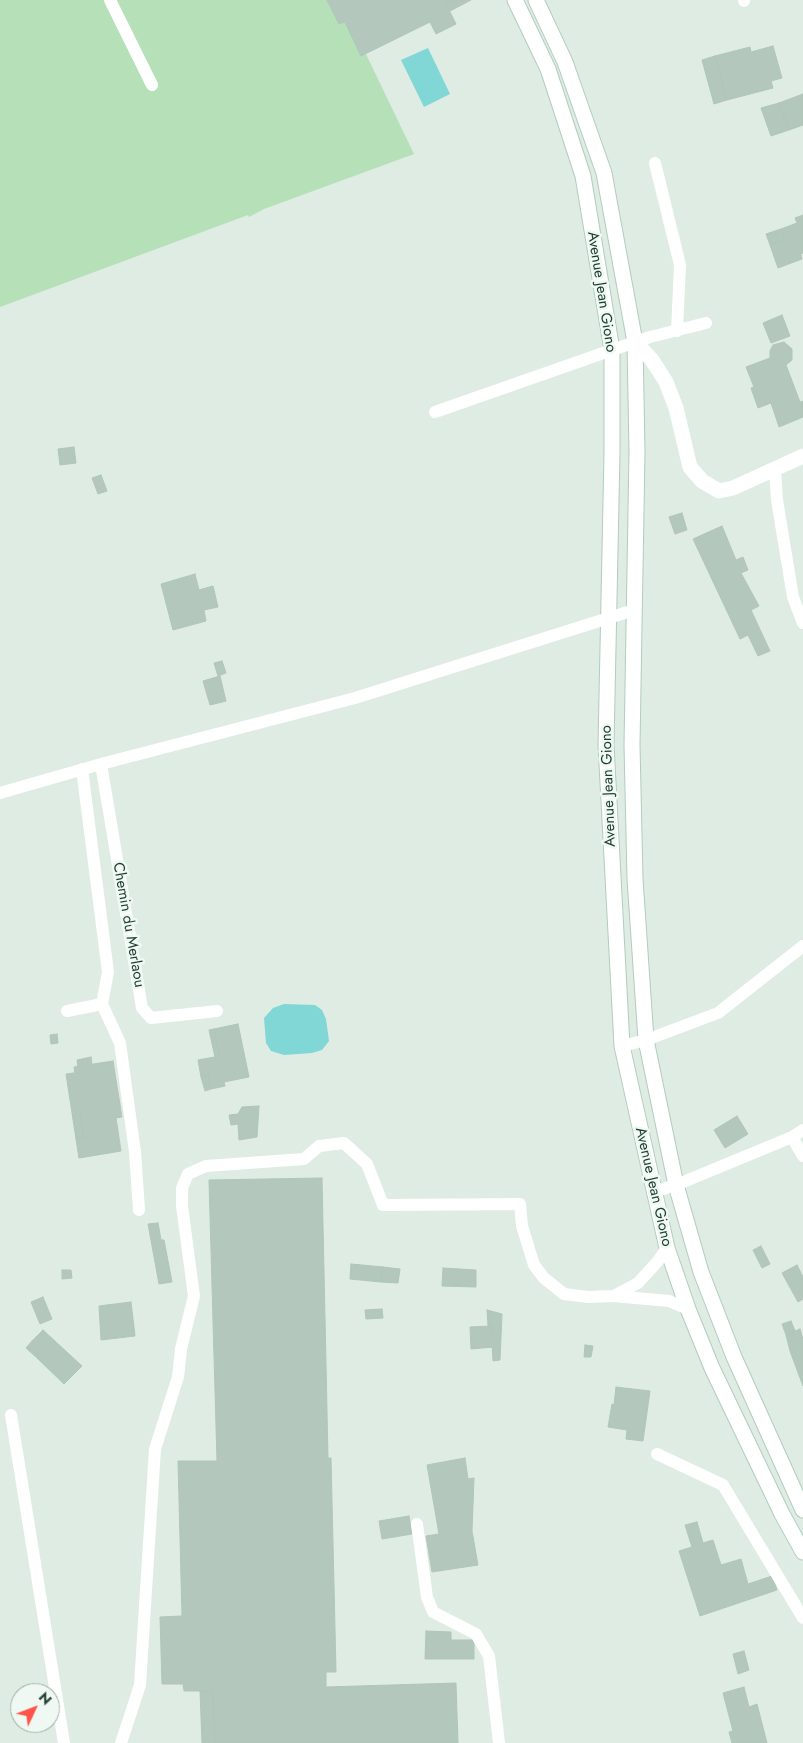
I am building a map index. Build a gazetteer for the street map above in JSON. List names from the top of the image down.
{
  "streets": {
    "main road": ["Avenue Jean Giono"],
    "lane": ["Chemin du Merlaou"]
  },
  "north": "top right"
}
